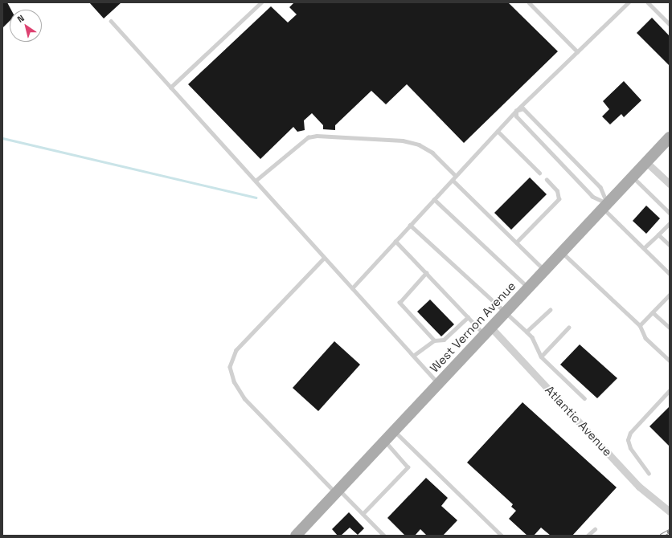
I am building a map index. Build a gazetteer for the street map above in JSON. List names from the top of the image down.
{
  "streets": {
    "main road": ["West Vernon Avenue"],
    "street": ["Atlantic Avenue"]
  },
  "crossings": [
    ["West Vernon Avenue", "Atlantic Avenue"]
  ],
  "north": "top left"
}
